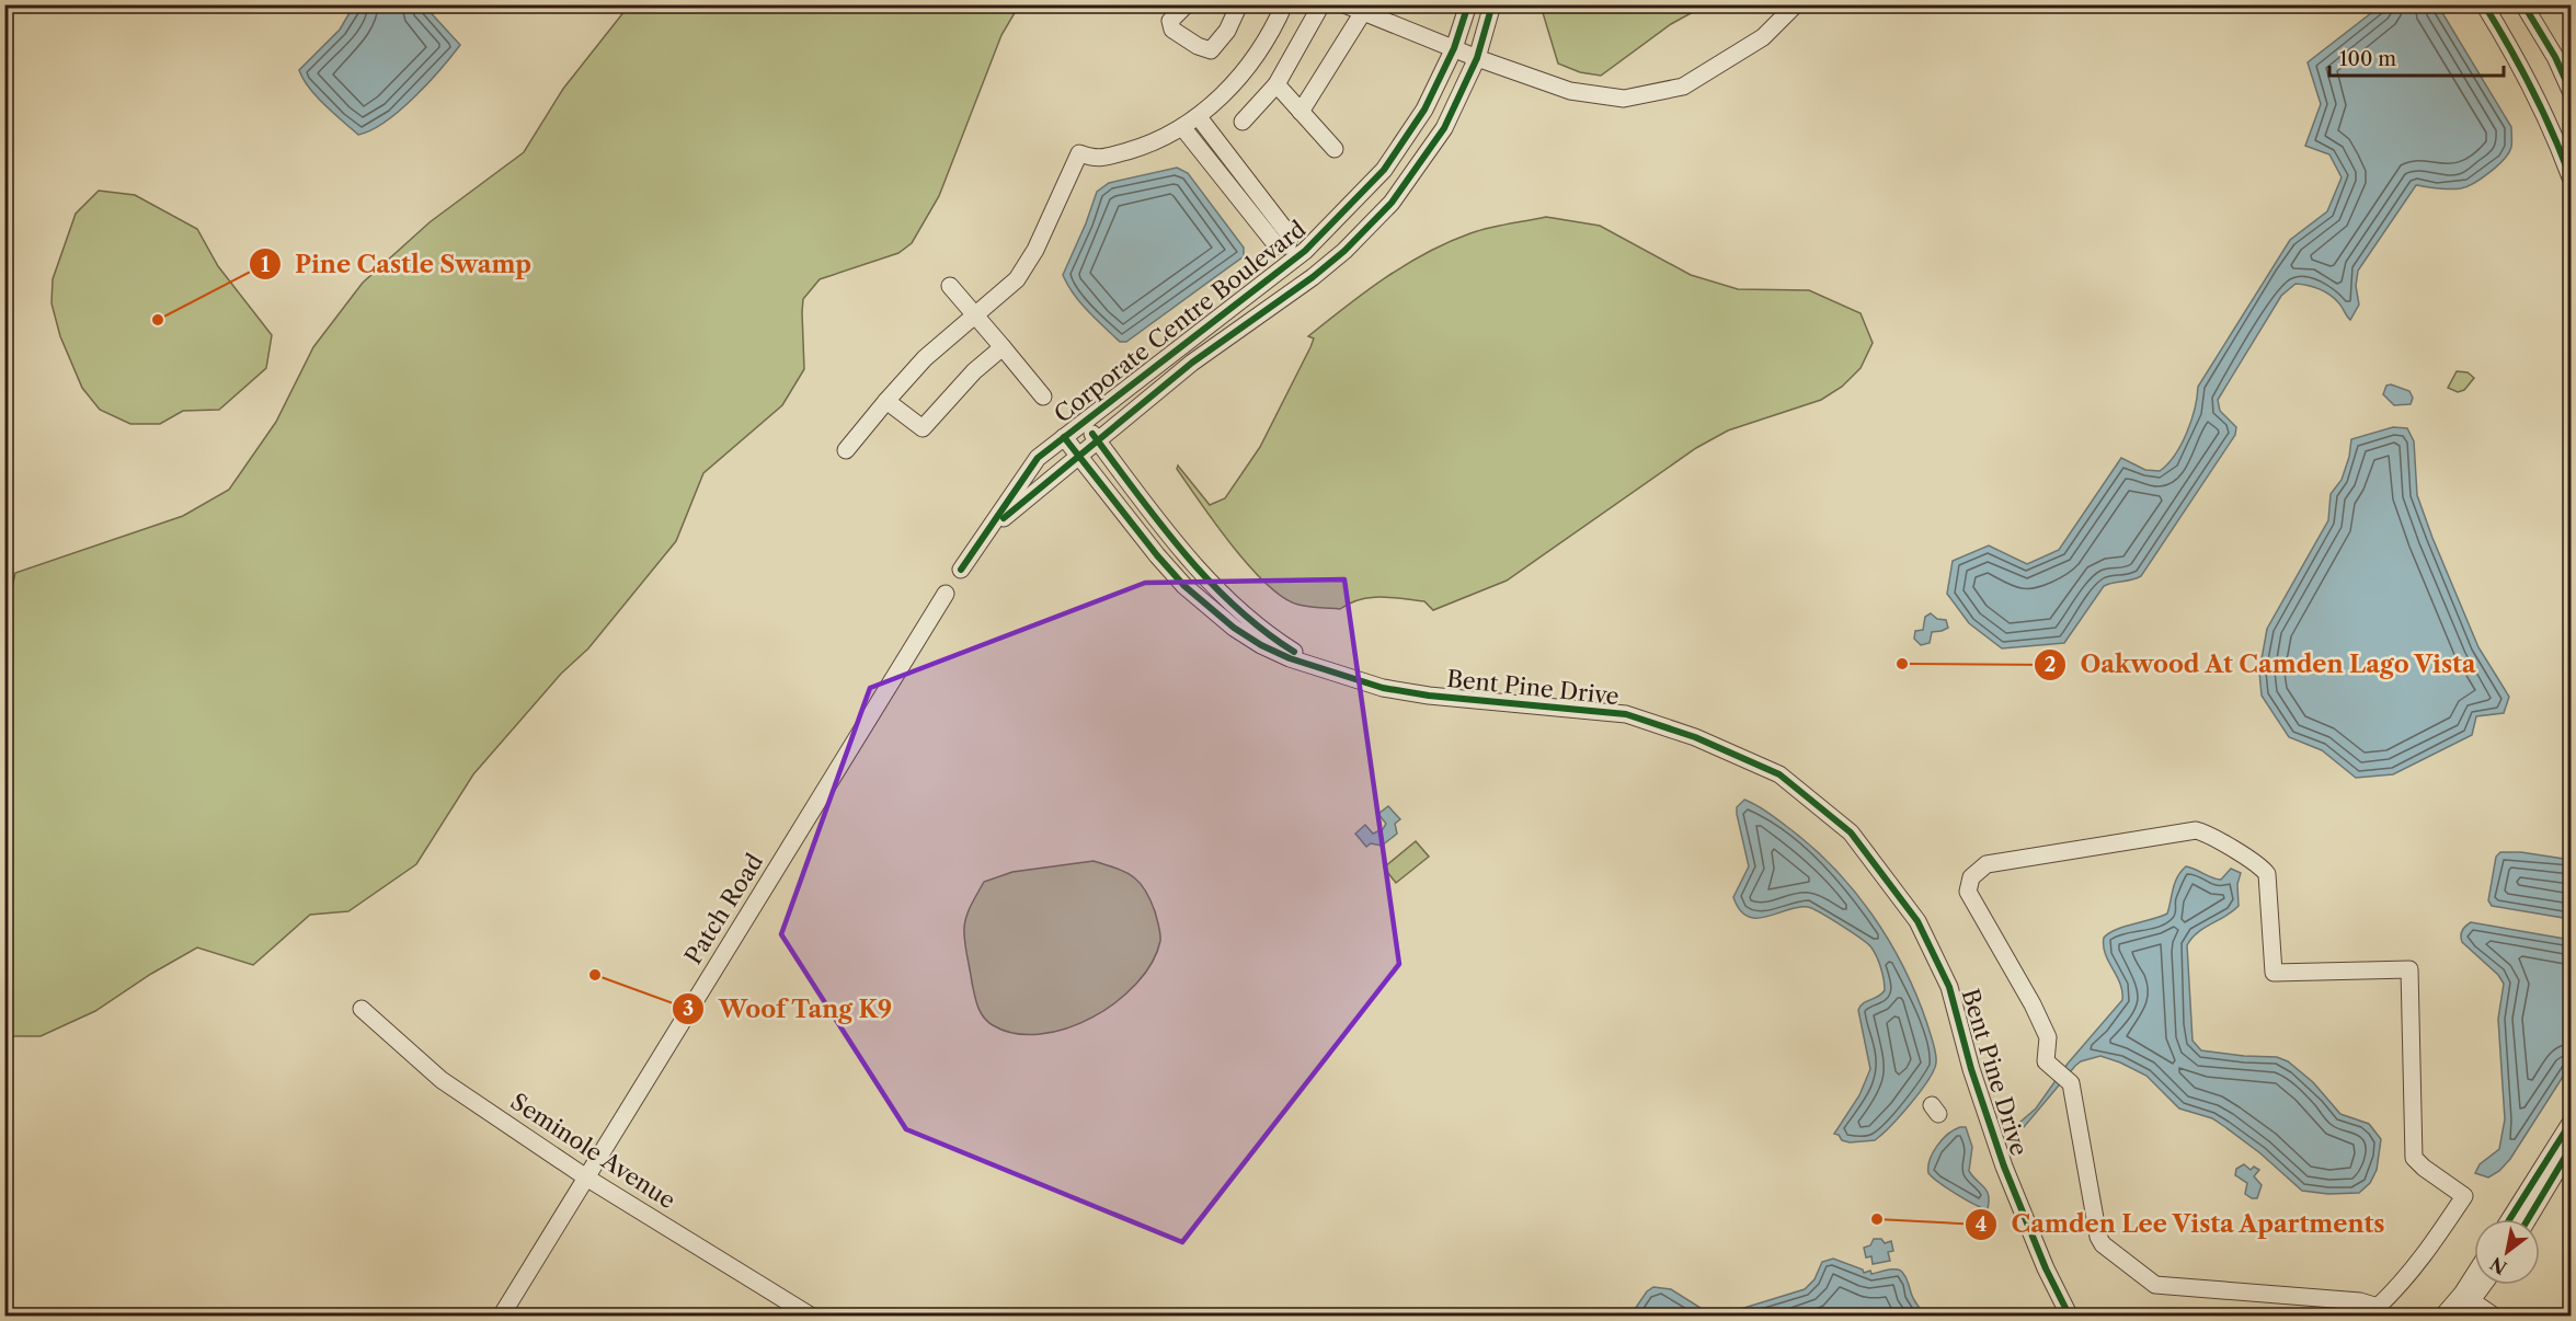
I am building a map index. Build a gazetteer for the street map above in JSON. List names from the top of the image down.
{
  "streets": {
    "street": [
      "Corporate Centre Boulevard",
      "Bent Pine Drive",
      "Patch Road",
      "Seminole Avenue"
    ]
  },
  "crossings": [
    ["Corporate Centre Boulevard", "Bent Pine Drive"],
    ["Patch Road", "Seminole Avenue"]
  ],
  "places": [
    "Pine Castle Swamp",
    "Oakwood At Camden Lago Vista",
    "Woof Tang K9",
    "Camden Lee Vista Apartments"
  ],
  "scale_bar": "100 m",
  "north": "bottom left"
}
